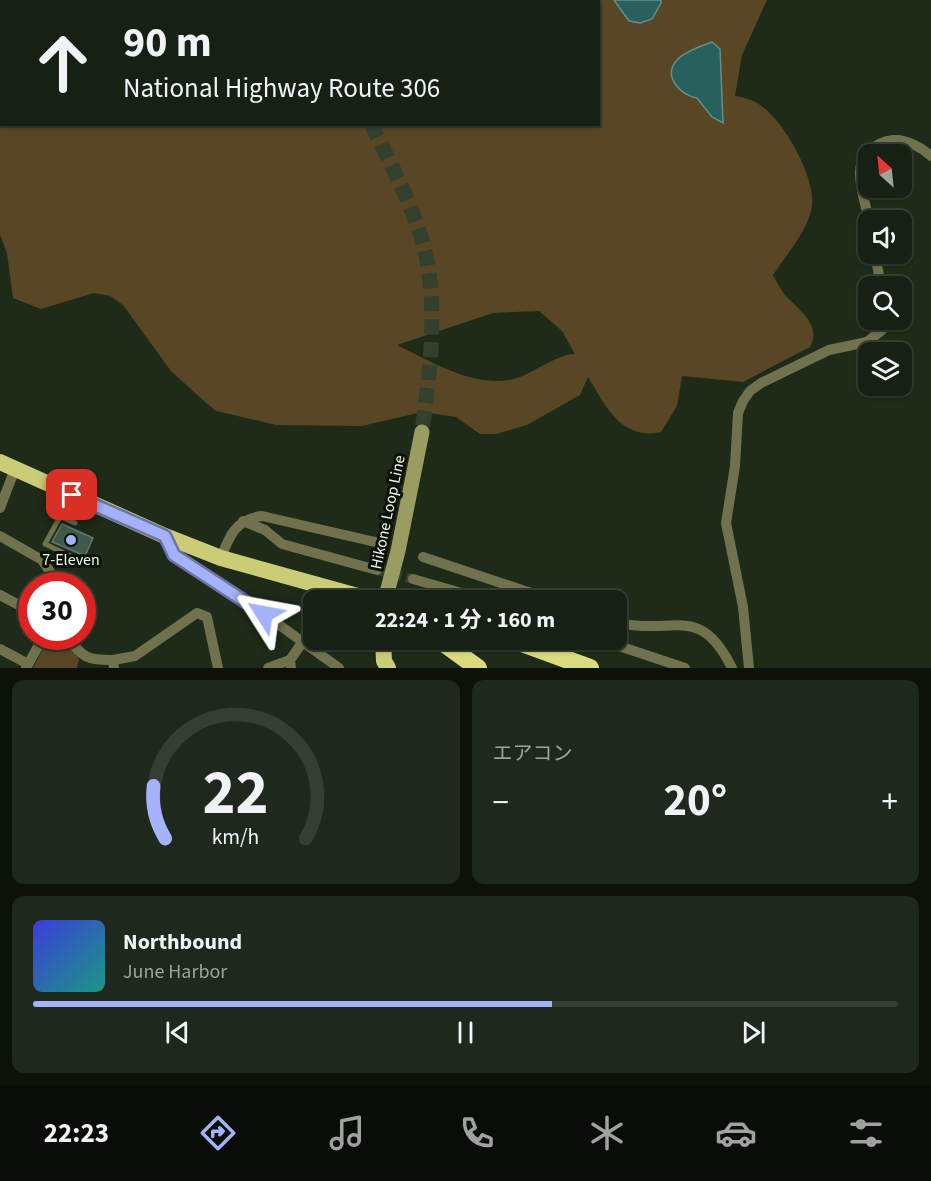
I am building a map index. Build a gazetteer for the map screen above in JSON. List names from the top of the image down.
{
  "streets": {
    "main road": ["Hikone Loop Line"]
  },
  "places": ["7-Eleven"],
  "north": "top left",
  "page": {
    "turn": ["90 m", "National Highway Route 306"],
    "limit": "30",
    "trip": "22:24 · 1 分 · 160 m",
    "tile": "エアコン",
    "heat": ["−", "20°", "+"],
    "song": ["Northbound", "June Harbor"],
    "tabs": "22:23",
    "gauge": ["22", "km/h"]
  }
}
